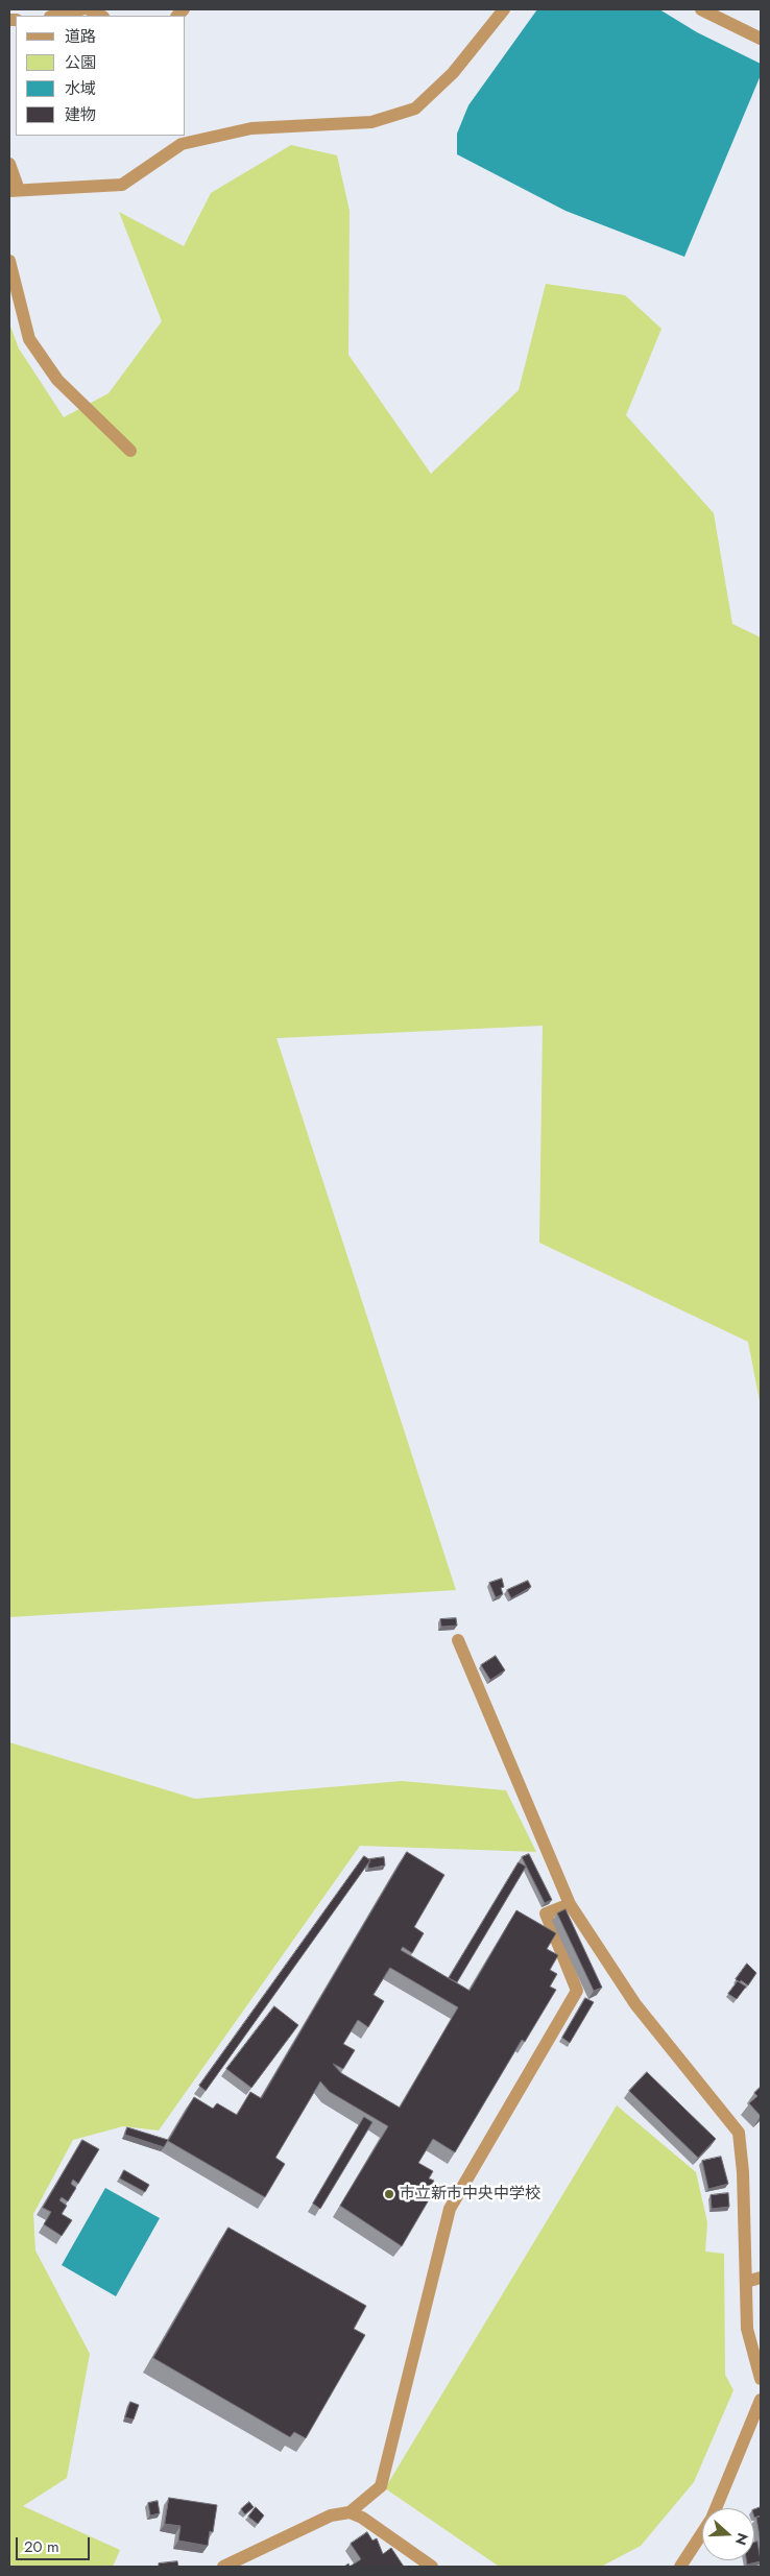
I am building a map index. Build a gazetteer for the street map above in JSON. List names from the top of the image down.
{
  "places": ["市立新市中央中学校"],
  "legend": [
    "道路",
    "公園",
    "水域",
    "建物"
  ],
  "scale_bar": "20 m",
  "north": "right"
}
